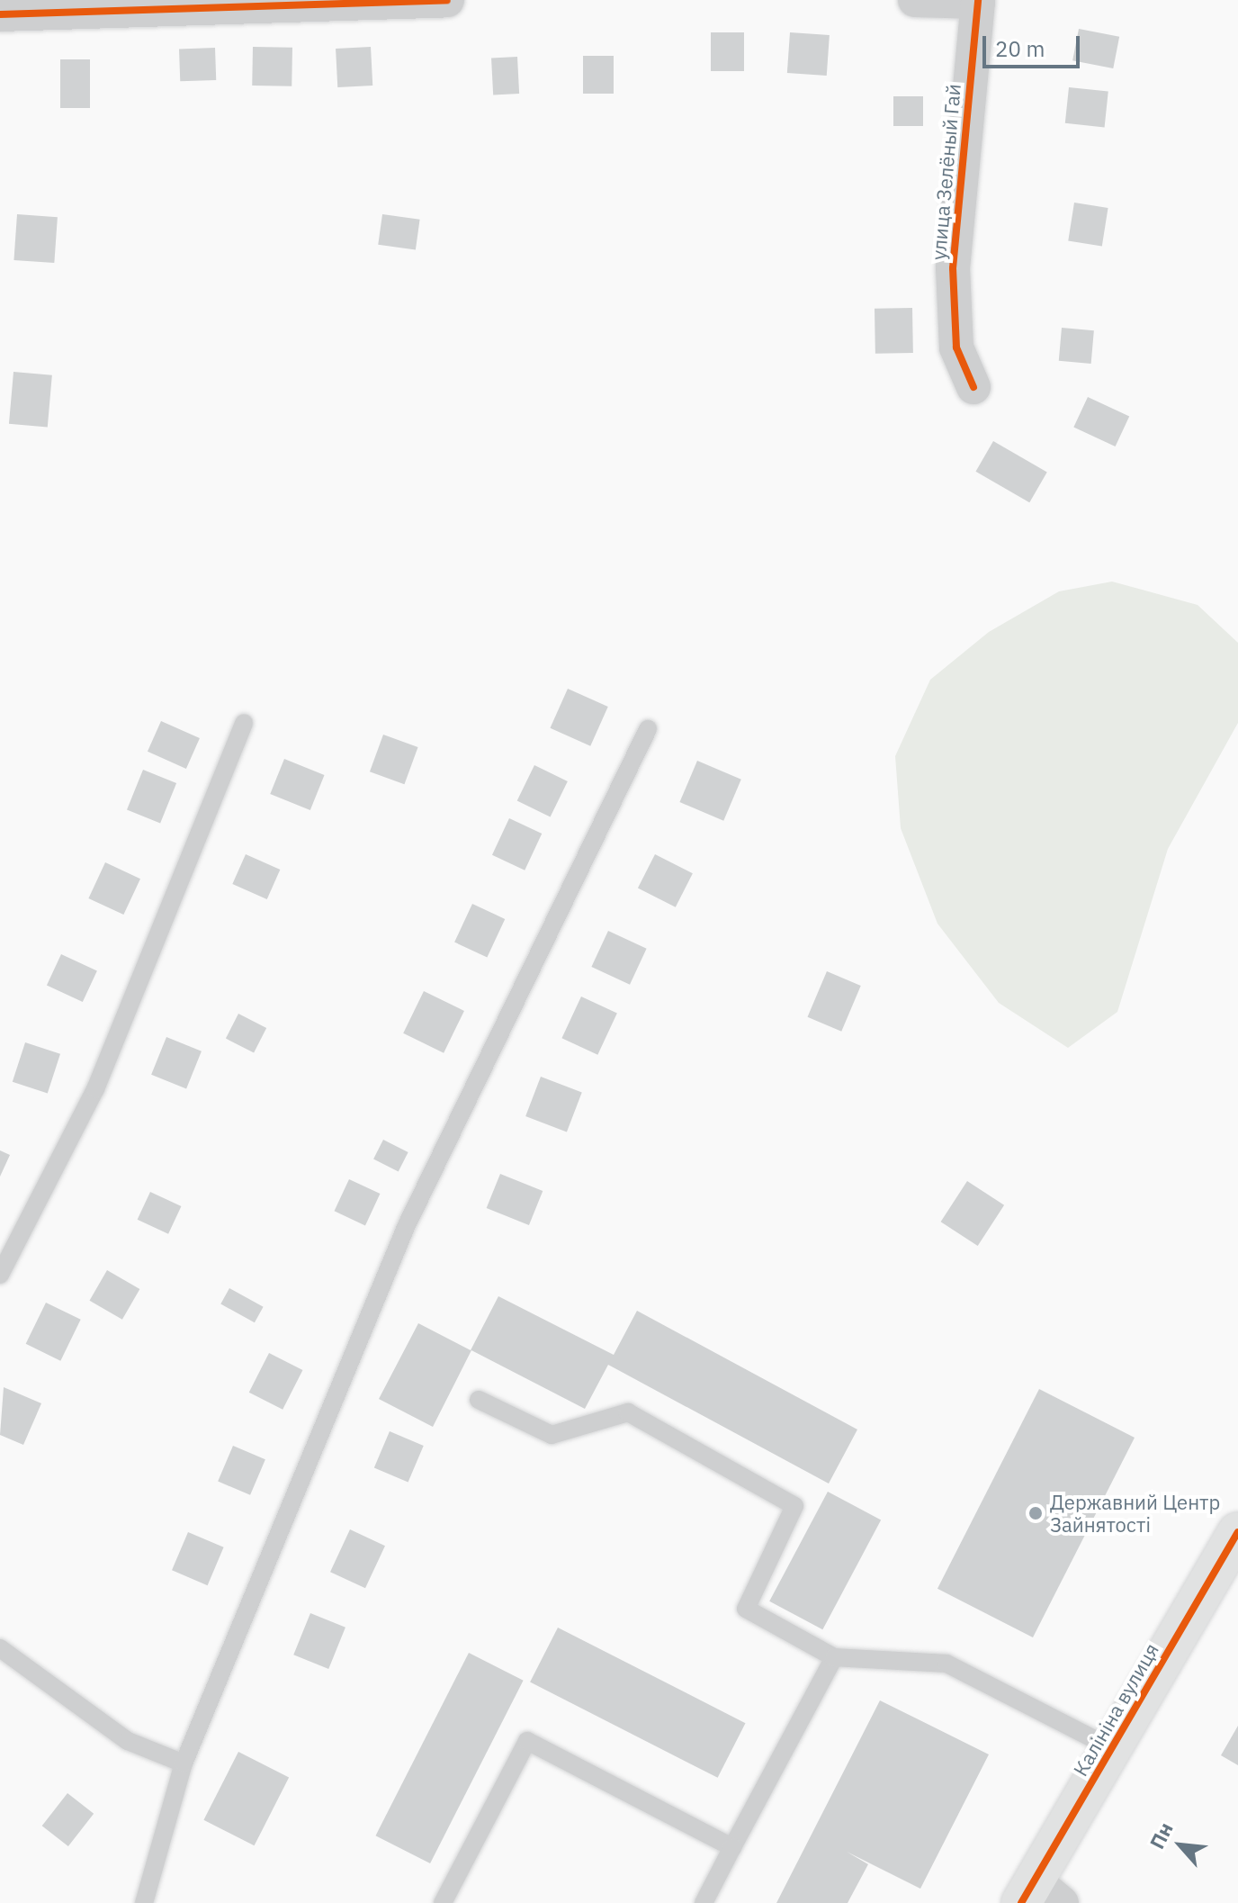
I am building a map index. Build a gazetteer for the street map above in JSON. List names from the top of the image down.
{
  "streets": {
    "street": ["улица Зелёный Гай", "Калініна вулиця"]
  },
  "places": ["Державний Центр Зайнятості"],
  "scale_bar": "20 m",
  "north": "top left"
}
